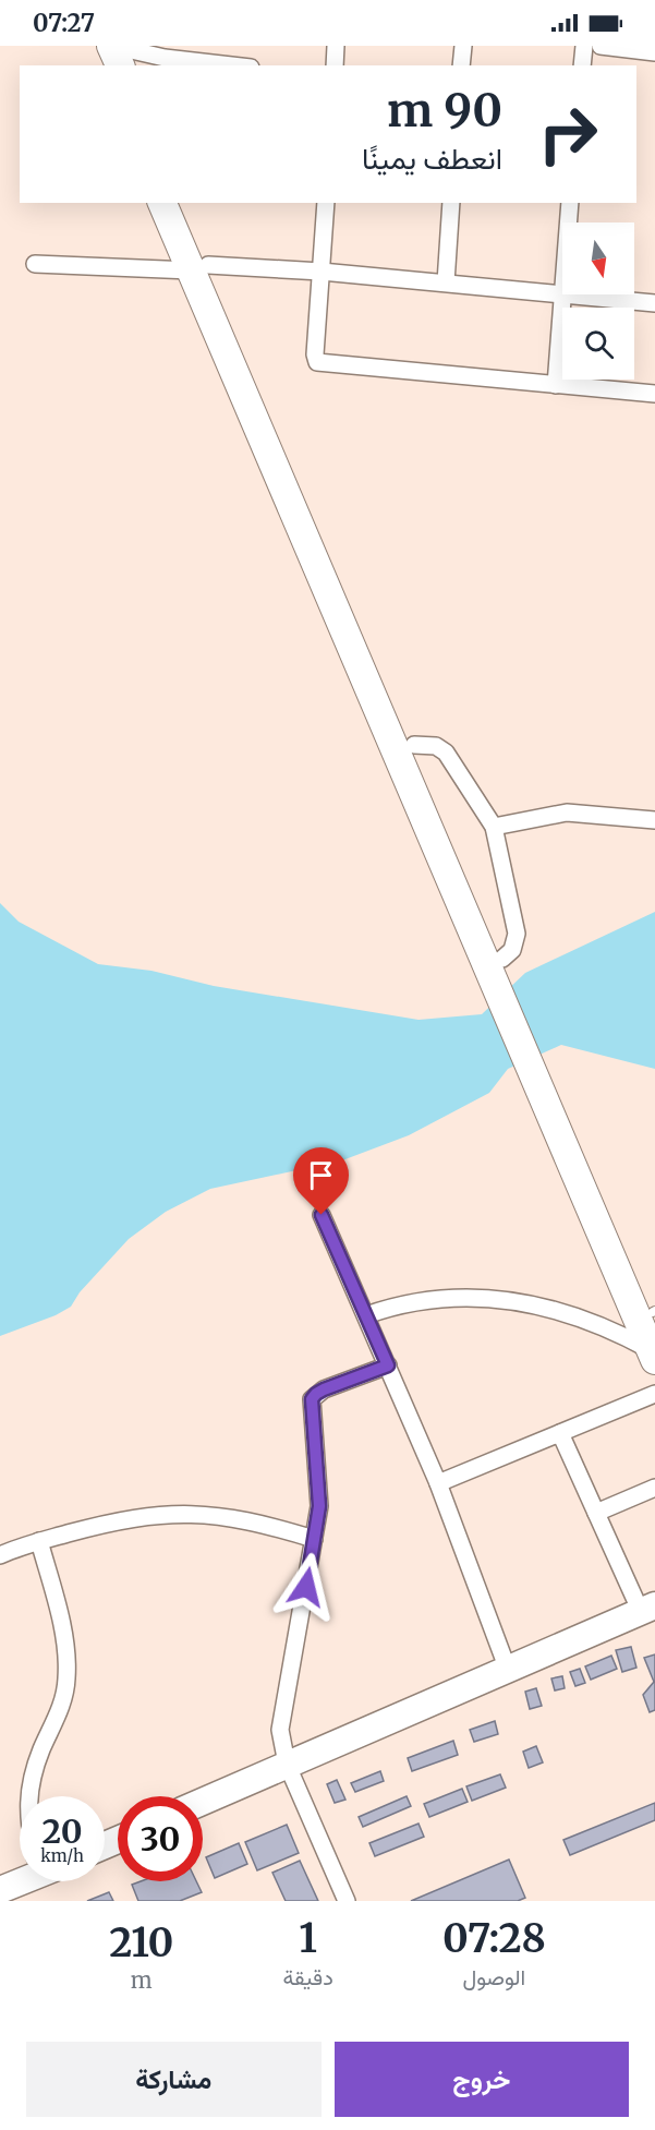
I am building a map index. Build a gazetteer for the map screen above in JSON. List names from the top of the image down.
{
  "north": "bottom",
  "page": {
    "status": "07:27",
    "turn": ["90 m", "انعطف يمينًا"],
    "speed": "20 km/h",
    "limit": "30",
    "eta": [
      "07:28",
      "الوصول",
      "1",
      "دقيقة",
      "210",
      "m"
    ],
    "buttons": ["خروج", "مشاركة"]
  }
}
